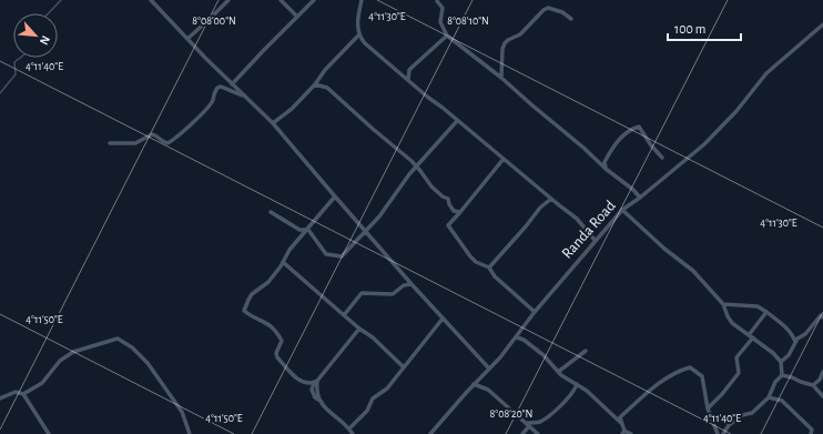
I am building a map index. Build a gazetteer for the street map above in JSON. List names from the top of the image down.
{
  "streets": {
    "street": ["Randa Road"]
  },
  "scale_bar": "100 m",
  "north": "bottom right",
  "coordinates": [
    "4°11'30\"E",
    "8°08'00\"N",
    "8°08'10\"N",
    "4°11'40\"E",
    "4°11'50\"E",
    "8°08'20\"N"
  ]
}
